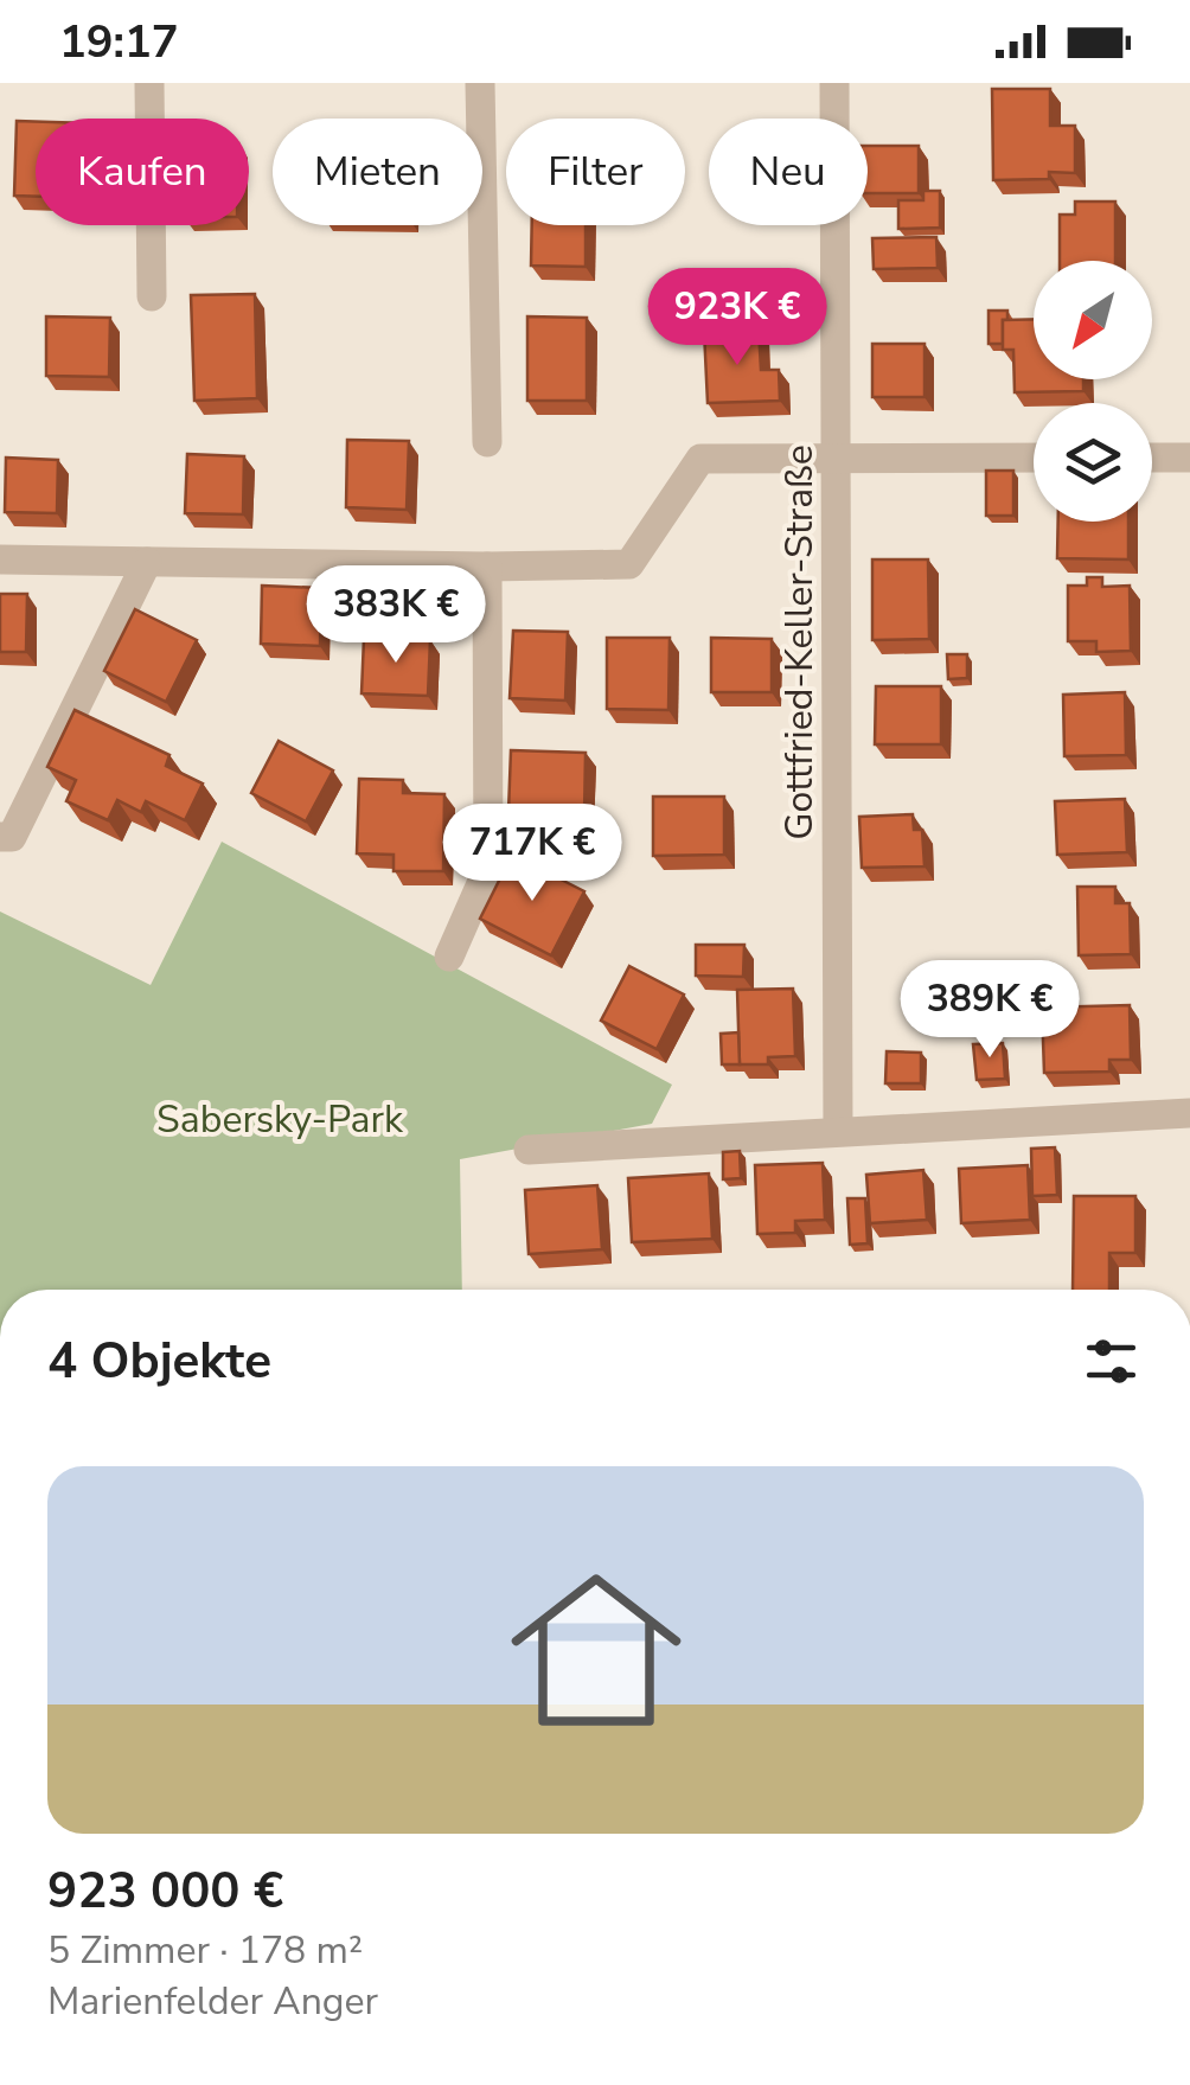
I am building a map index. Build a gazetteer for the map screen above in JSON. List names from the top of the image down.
{
  "streets": {
    "street": ["Gottfried-Keller-Straße"]
  },
  "parks": ["Sabersky-Park"],
  "north": "bottom left",
  "page": {
    "status": "19:17",
    "chip": [
      "Kaufen",
      "Mieten",
      "Filter",
      "Neu"
    ],
    "price": [
      "923K €",
      "383K €",
      "717K €",
      "389K €"
    ],
    "heading": "4 Objekte",
    "list": [
      {
        "name": "923 000 €",
        "note": "5 Zimmer · 178 m² · Marienfelder Anger"
      }
    ]
  }
}
